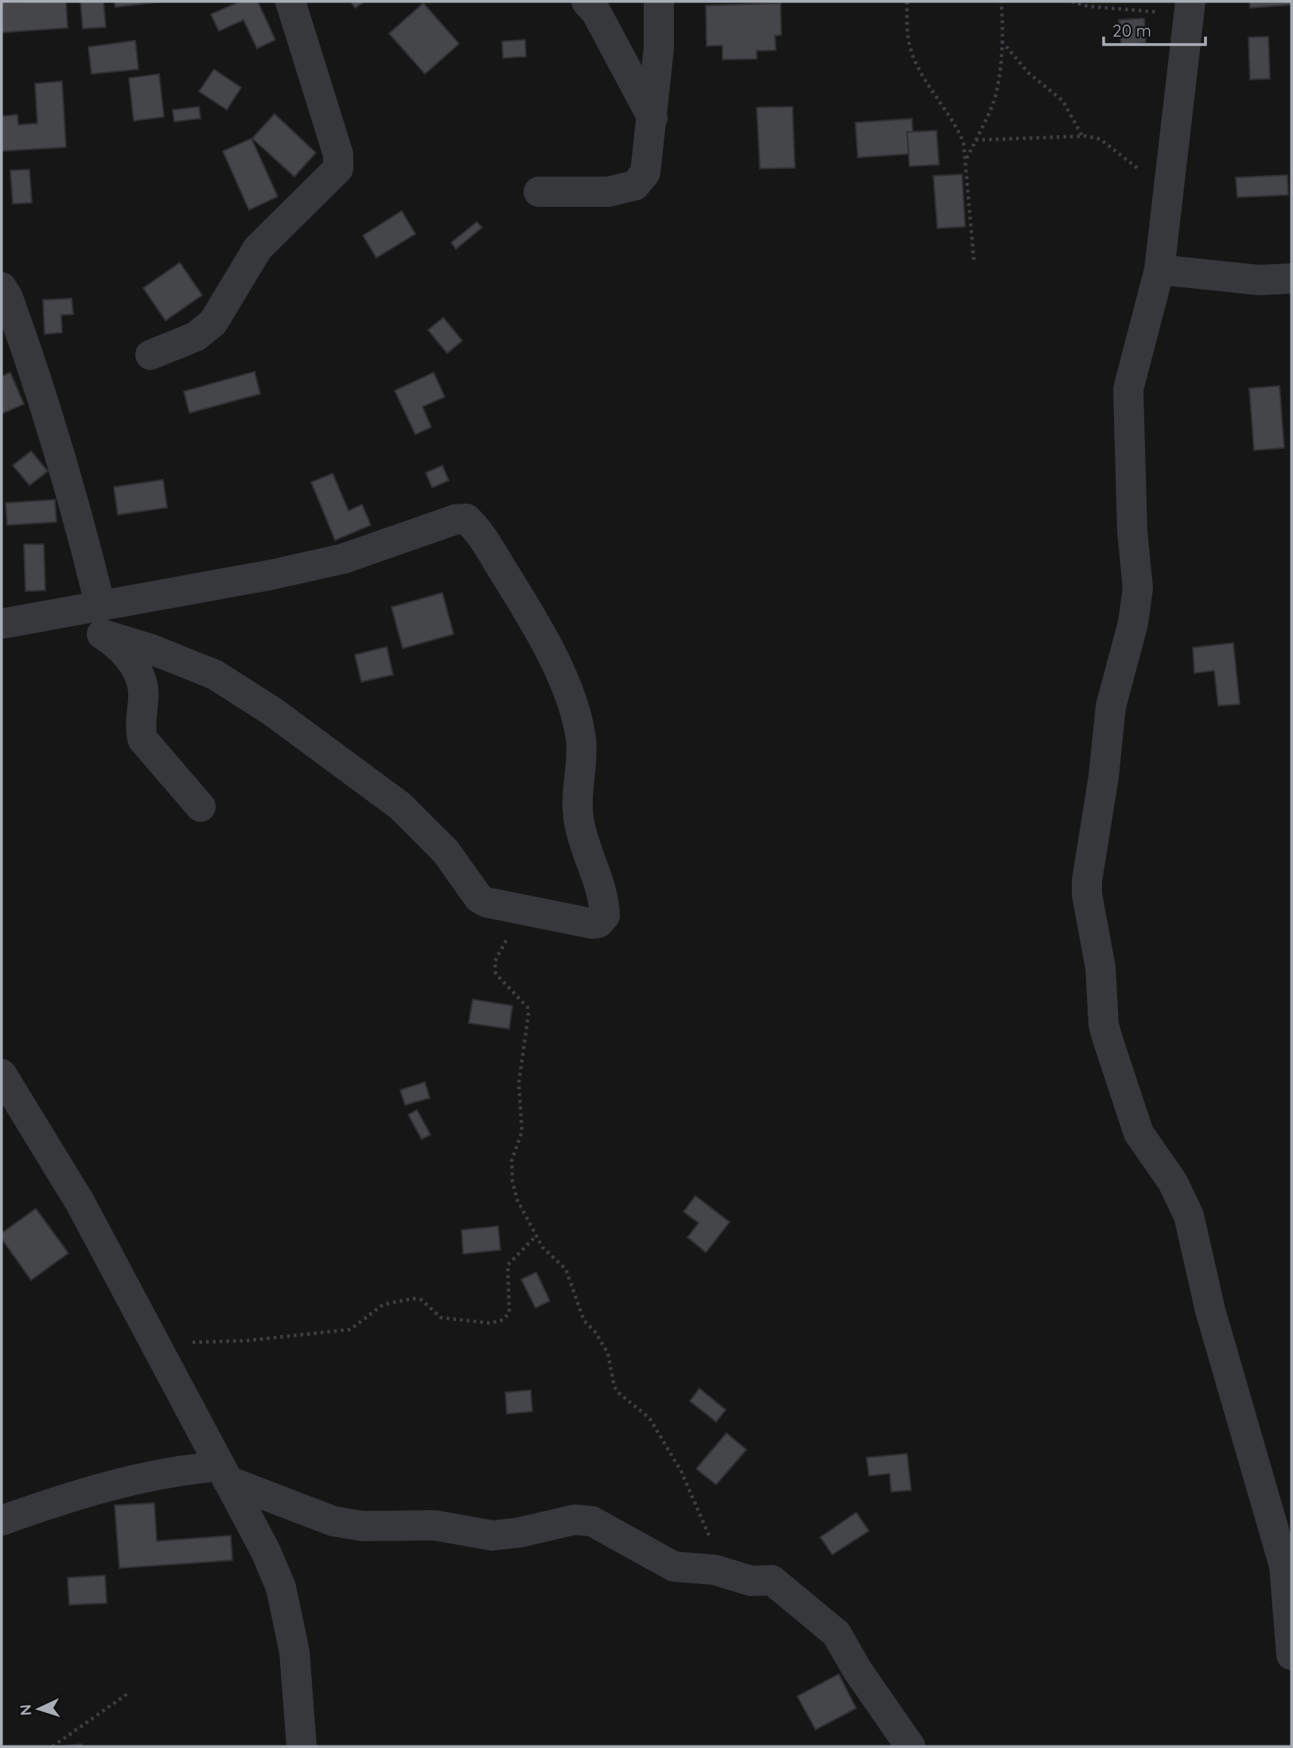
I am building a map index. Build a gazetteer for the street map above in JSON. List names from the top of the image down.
{
  "scale_bar": "20 m",
  "north": "left"
}
